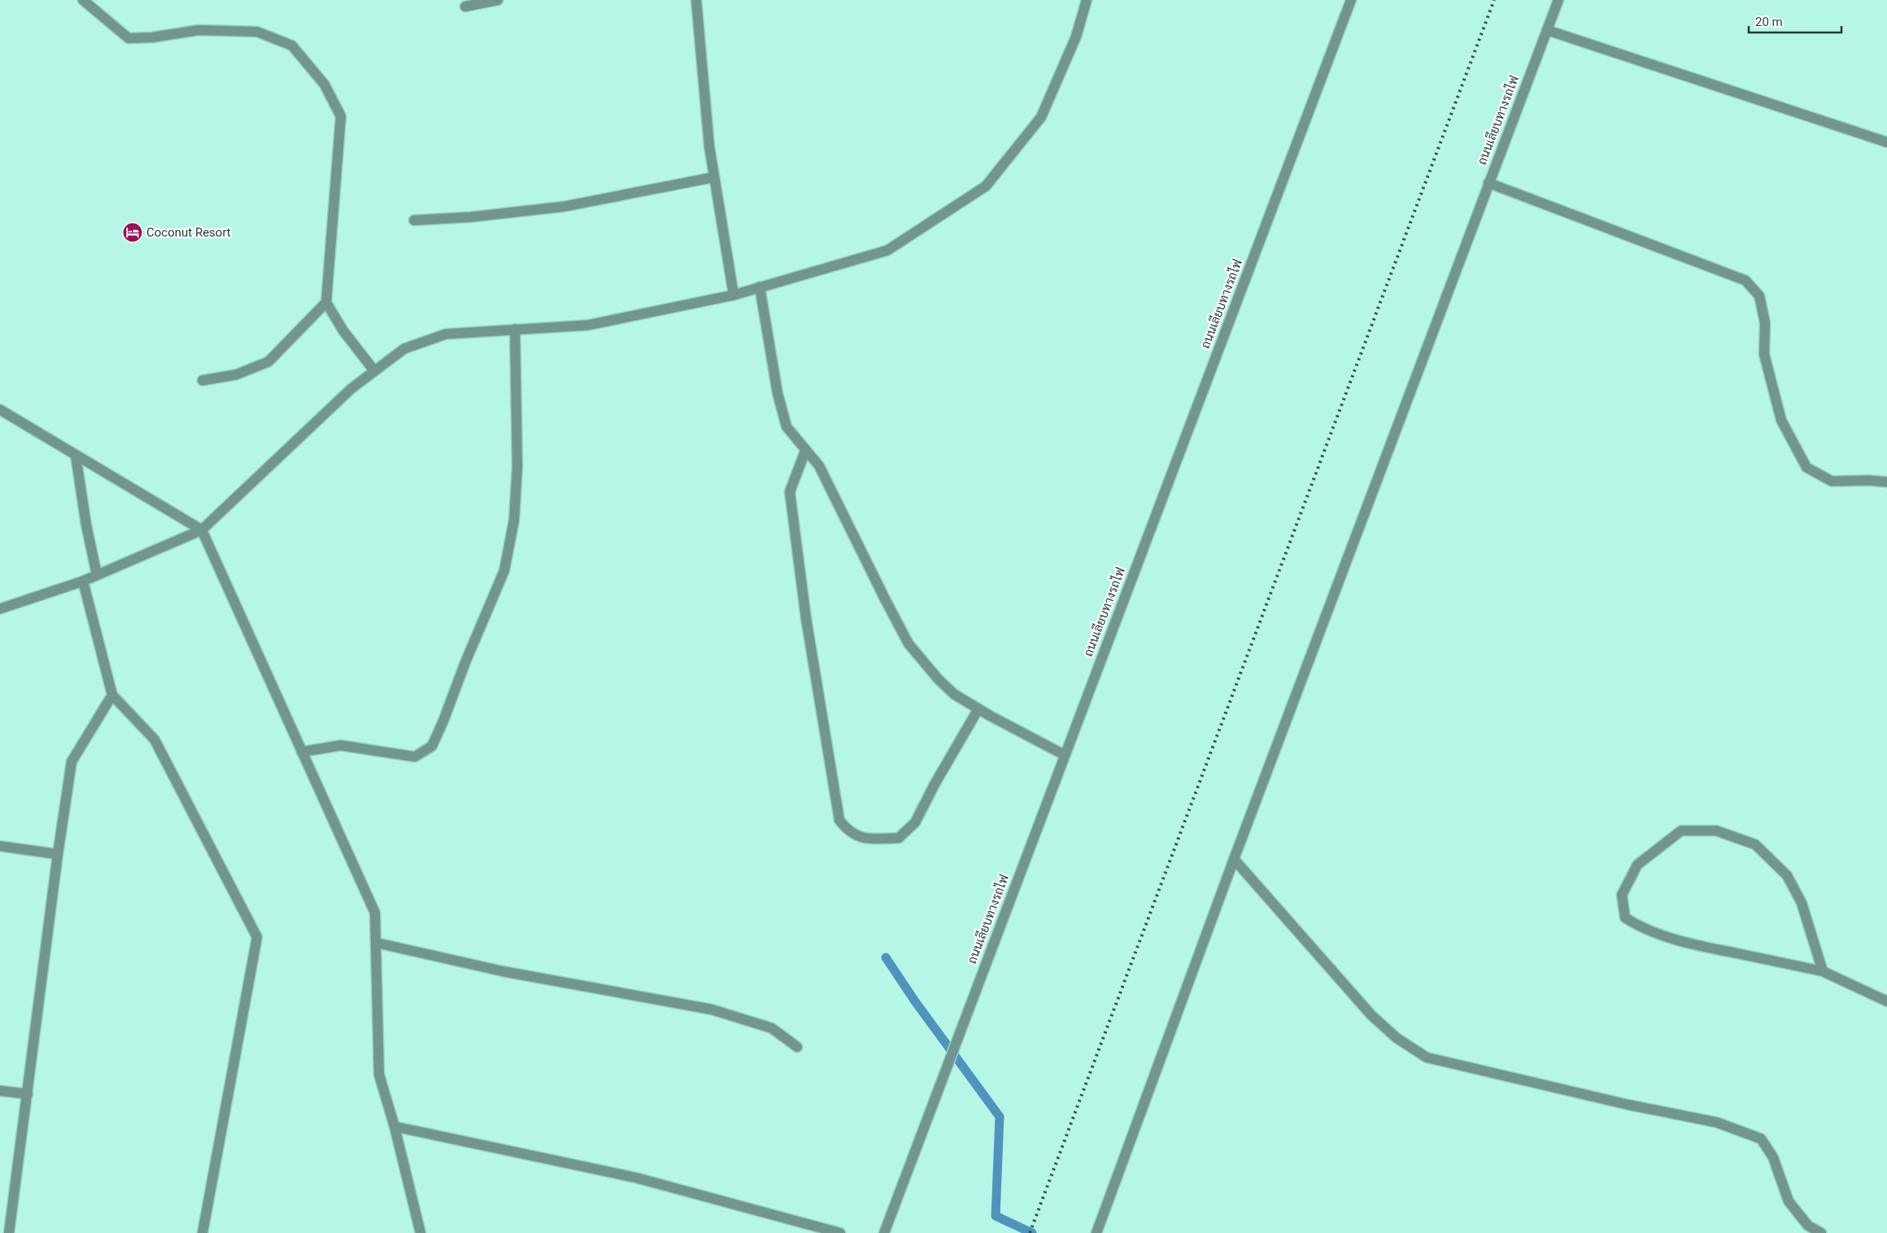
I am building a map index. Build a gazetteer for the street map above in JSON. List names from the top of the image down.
{
  "streets": {
    "street": ["ถนนเลียบทางรถไฟ"]
  },
  "places": {
    "hotel": ["Coconut Resort"]
  },
  "scale_bar": "20 m"
}
